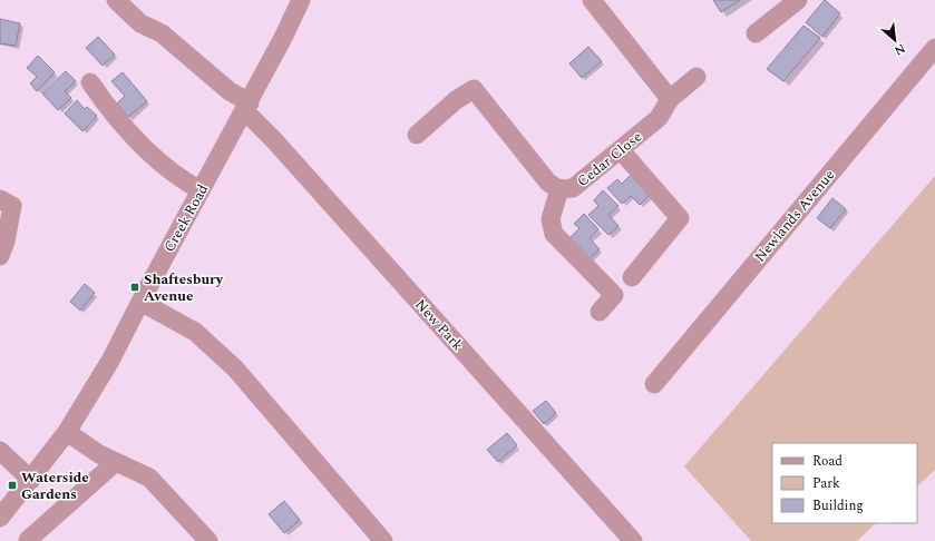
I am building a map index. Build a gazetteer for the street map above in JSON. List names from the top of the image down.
{
  "streets": {
    "street": [
      "Cedar Close",
      "Newlands Avenue",
      "Creek Road",
      "New Park"
    ]
  },
  "crossings": [
    ["Creek Road", "New Park"]
  ],
  "places": {
    "transit": ["Shaftesbury Avenue", "Waterside Gardens"]
  },
  "legend": ["Road", "Park", "Building"],
  "north": "bottom right"
}
